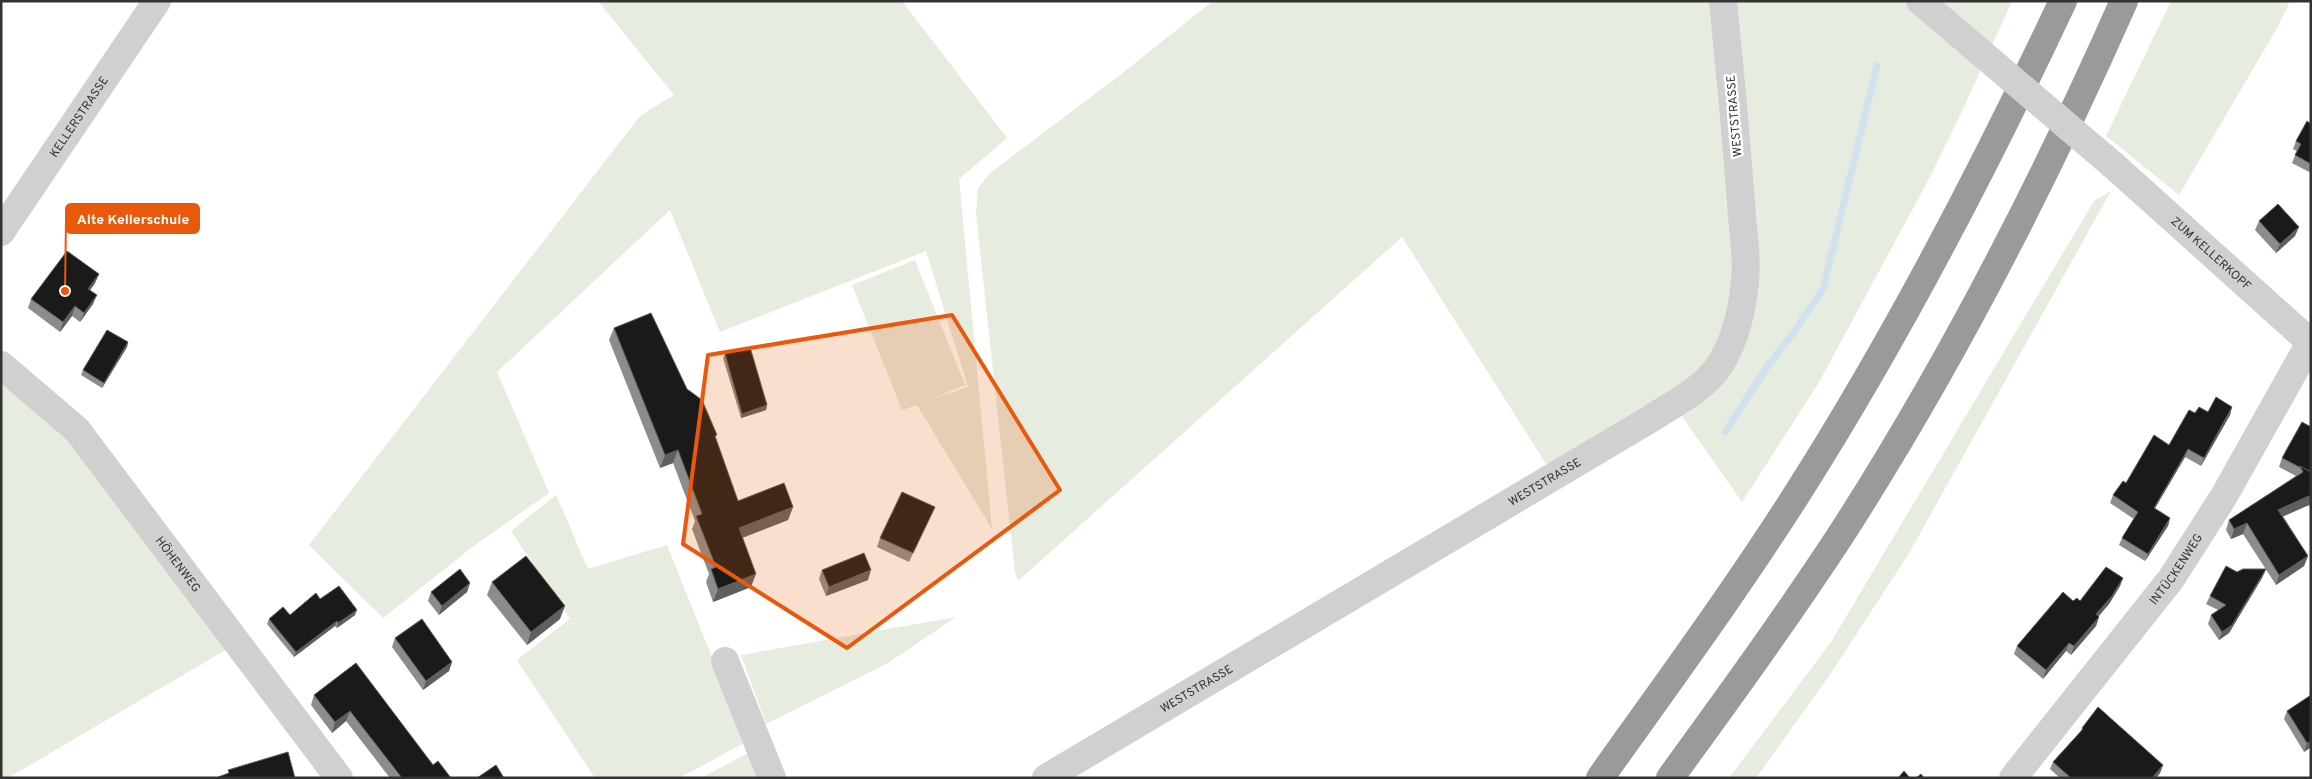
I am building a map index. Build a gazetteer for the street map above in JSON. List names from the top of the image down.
{
  "streets": {
    "street": [
      "WESTSTRASSE",
      "KELLERSTRASSE",
      "ZUM KELLERKOPF",
      "HÖHENWEG",
      "INTÜCKENWEG"
    ]
  },
  "crossings": [
    ["ZUM KELLERKOPF", "INTÜCKENWEG"]
  ],
  "places": ["Alte Kellerschule"]
}
